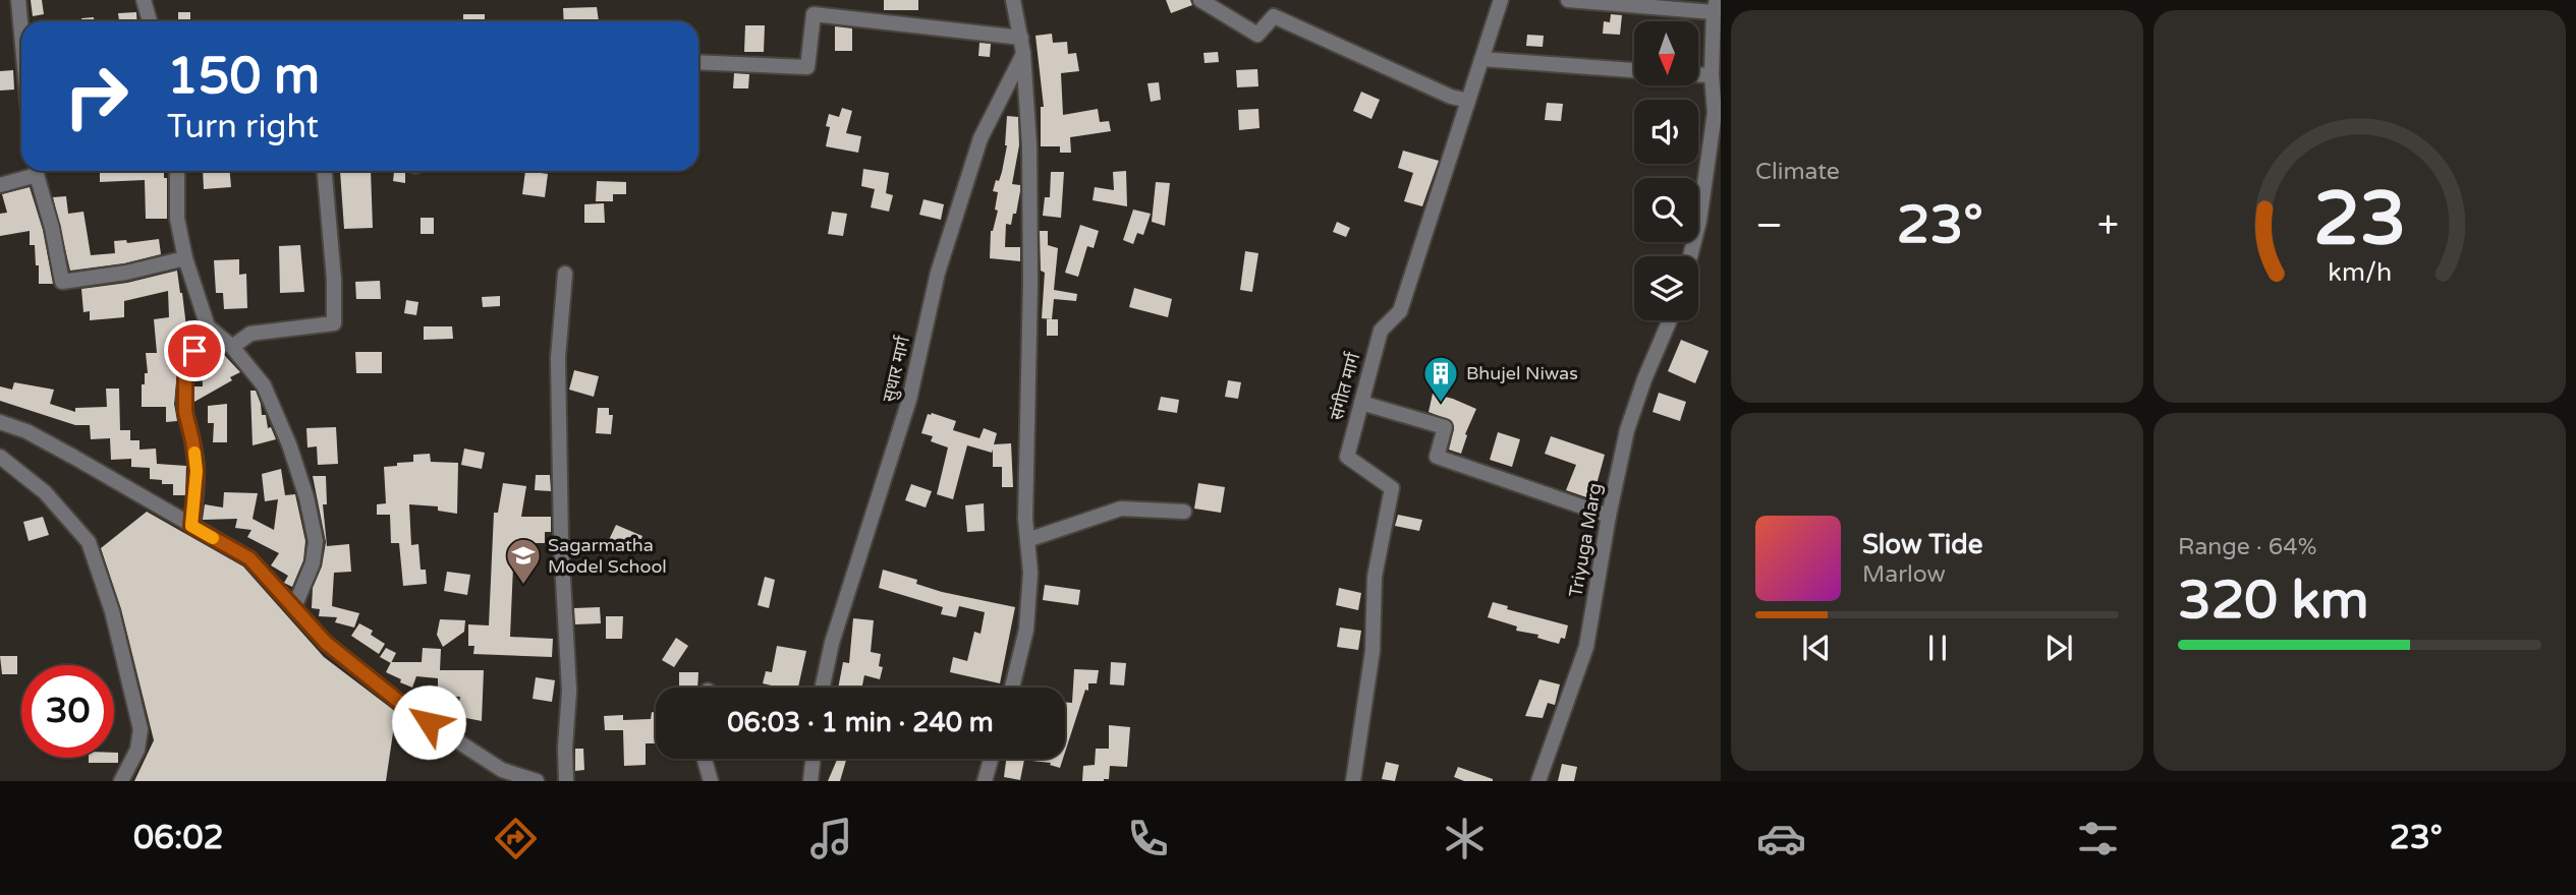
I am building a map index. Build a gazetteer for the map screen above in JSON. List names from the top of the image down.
{
  "streets": {
    "street": ["सुधार मार्ग", "संगीत मार्ग", "Triyuga Marg"]
  },
  "places": {
    "building": ["Bhujel Niwas"],
    "school or university": ["Sagarmatha Model School"]
  },
  "north": "bottom",
  "page": {
    "tile": [
      "Climate",
      ["Range · 64%", "320 km"]
    ],
    "turn": ["150 m", "Turn right"],
    "heat": ["−", "23°", "+"],
    "song": ["Slow Tide", "Marlow"],
    "limit": "30",
    "trip": "06:03 · 1 min · 240 m",
    "tabs": ["06:02", "23°"],
    "gauge": ["23", "km/h"]
  }
}
